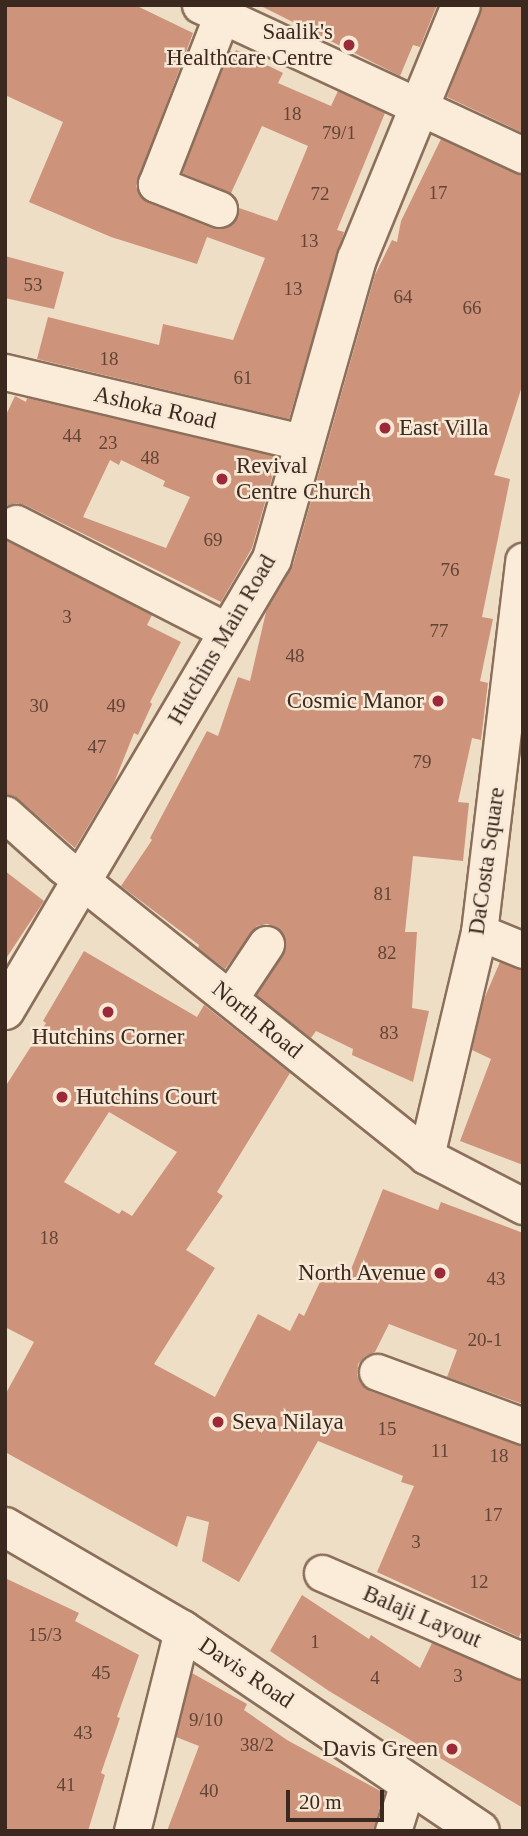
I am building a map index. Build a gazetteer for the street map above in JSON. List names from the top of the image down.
{
  "streets": {
    "street": [
      "Ashoka Road",
      "Hutchins Main Road",
      "DaCosta Square",
      "North Road",
      "Balaji Layout",
      "Davis Road"
    ]
  },
  "crossings": [
    ["Ashoka Road", "Hutchins Main Road"],
    ["Hutchins Main Road", "North Road"],
    ["DaCosta Square", "North Road"]
  ],
  "places": [
    "Saalik's Healthcare Centre",
    "East Villa",
    "Revival Centre Church",
    "Cosmic Manor",
    "Hutchins Corner",
    "Hutchins Court",
    "North Avenue",
    "Seva Nilaya",
    "Davis Green"
  ],
  "house_numbers": [
    "18",
    "79/1",
    "17",
    "72",
    "13",
    "53",
    "13",
    "64",
    "66",
    "18",
    "61",
    "44",
    "23",
    "48",
    "69",
    "76",
    "3",
    "77",
    "48",
    "30",
    "49",
    "47",
    "79",
    "81",
    "82",
    "83",
    "18",
    "43",
    "20-1",
    "15",
    "11",
    "18",
    "17",
    "3",
    "12",
    "15/3",
    "1",
    "45",
    "3",
    "4",
    "9/10",
    "43",
    "38/2",
    "41",
    "40"
  ],
  "scale_bar": "20 m"
}
